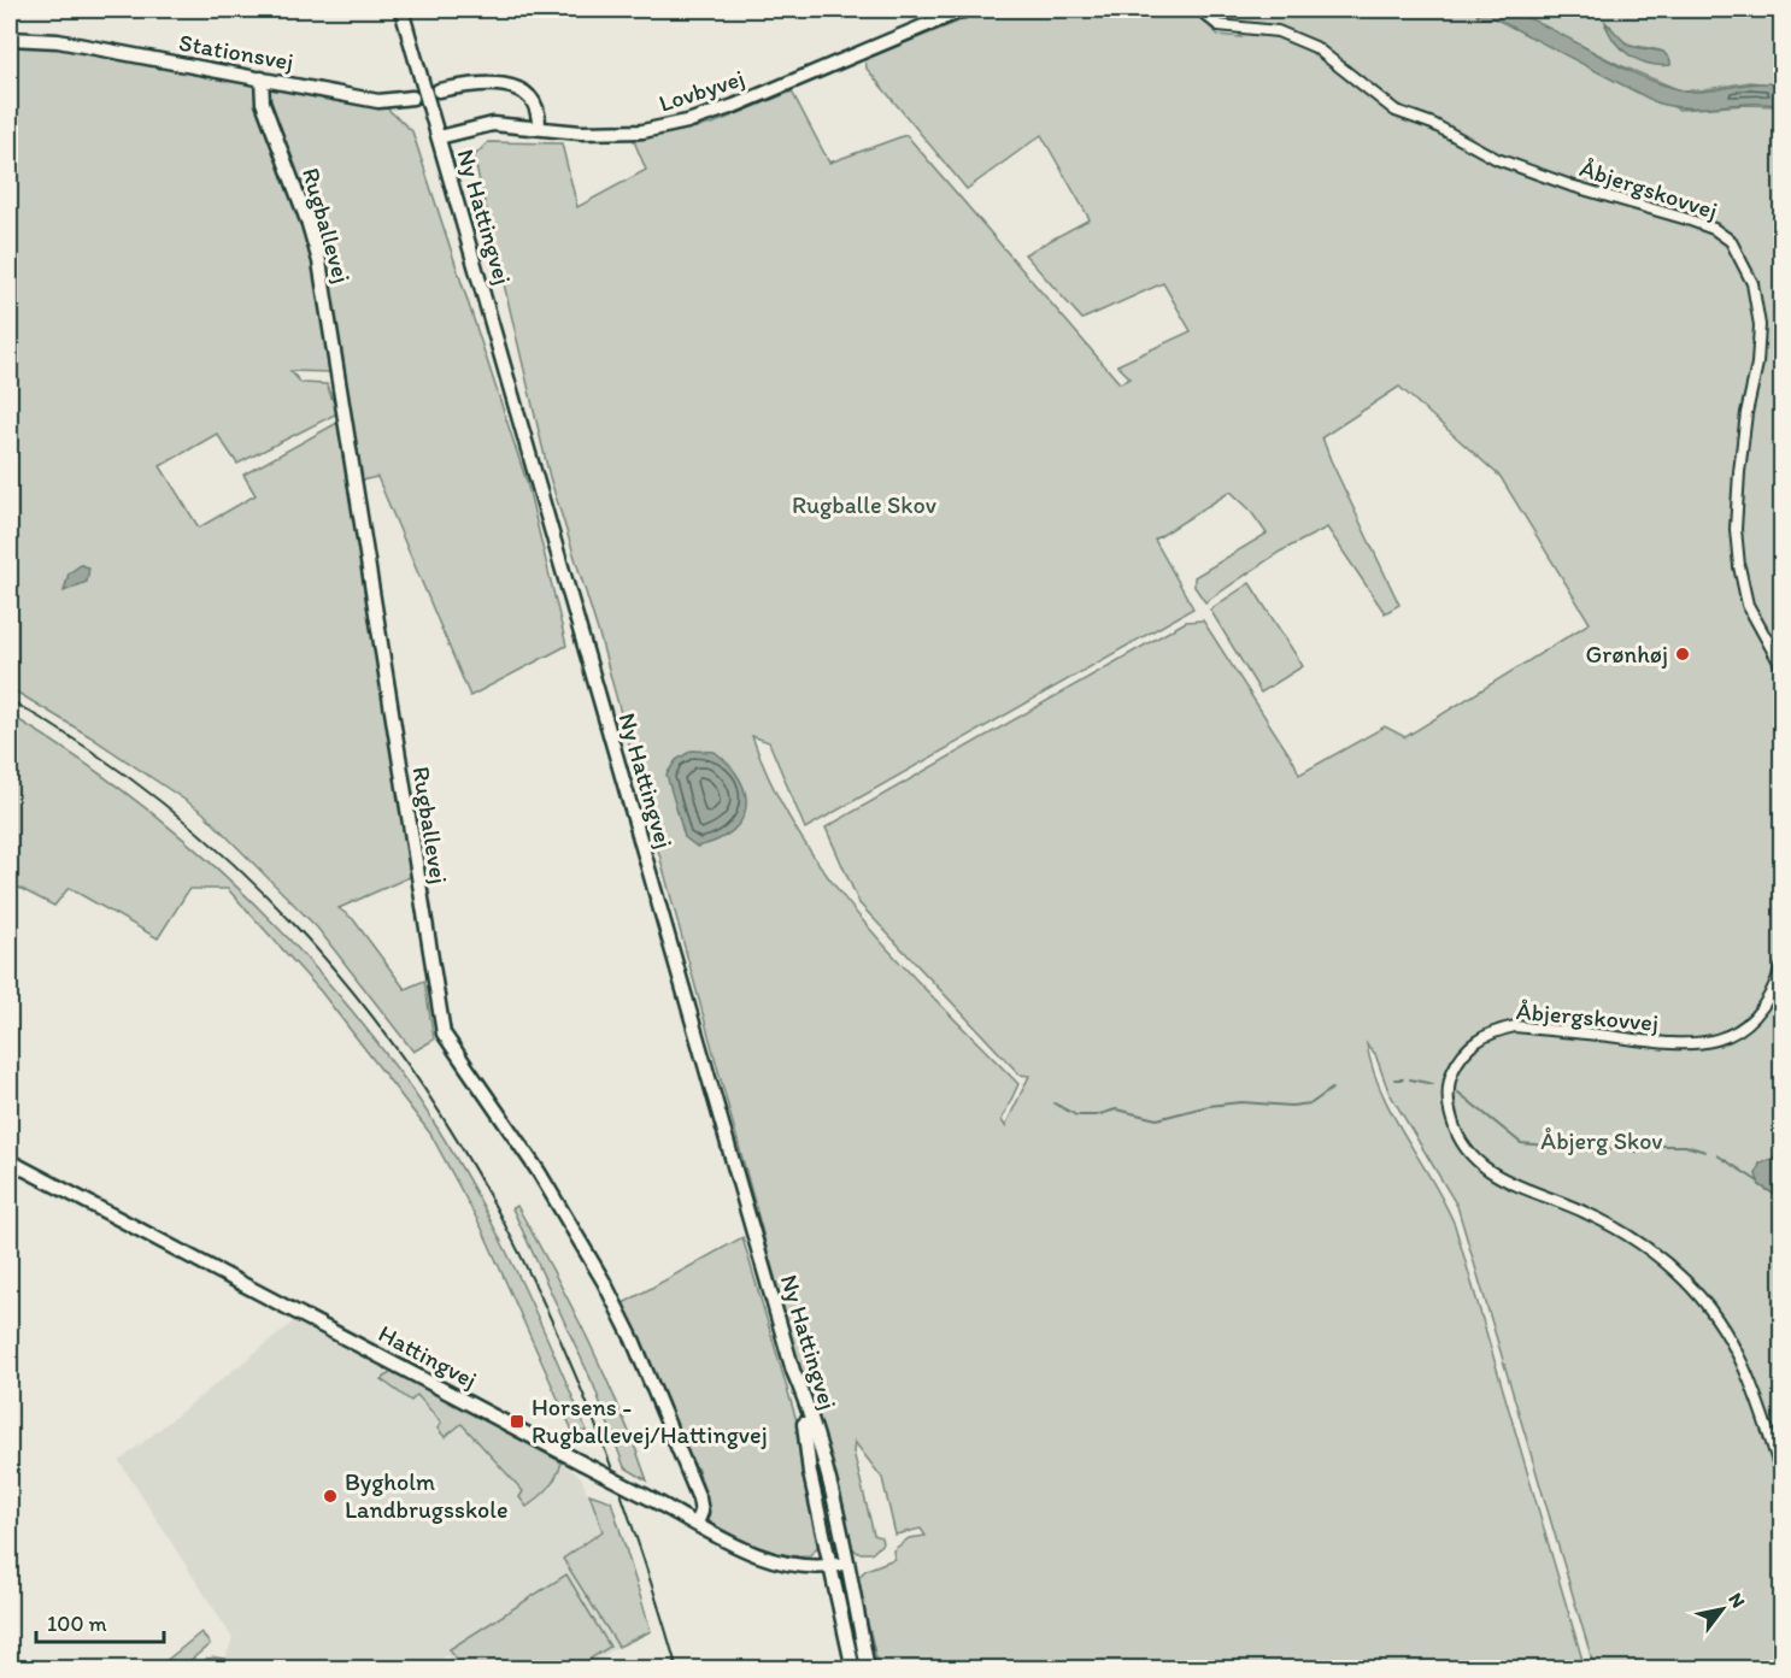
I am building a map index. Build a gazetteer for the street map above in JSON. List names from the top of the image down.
{
  "streets": {
    "street": [
      "Stationsvej",
      "Lovbyvej",
      "Åbjergskovvej",
      "Ny Hattingvej",
      "Rugballevej",
      "Hattingvej"
    ]
  },
  "crossings": [
    ["Stationsvej", "Rugballevej"],
    ["Lovbyvej", "Ny Hattingvej"],
    ["Ny Hattingvej", "Hattingvej"],
    ["Rugballevej", "Hattingvej"]
  ],
  "parks": ["Rugballe Skov", "Åbjerg Skov"],
  "places": {
    "other": ["Grønhøj", "Bygholm Landbrugsskole"],
    "transit": ["Horsens - Rugballevej/Hattingvej"]
  },
  "scale_bar": "100 m",
  "north": "top right"
}
